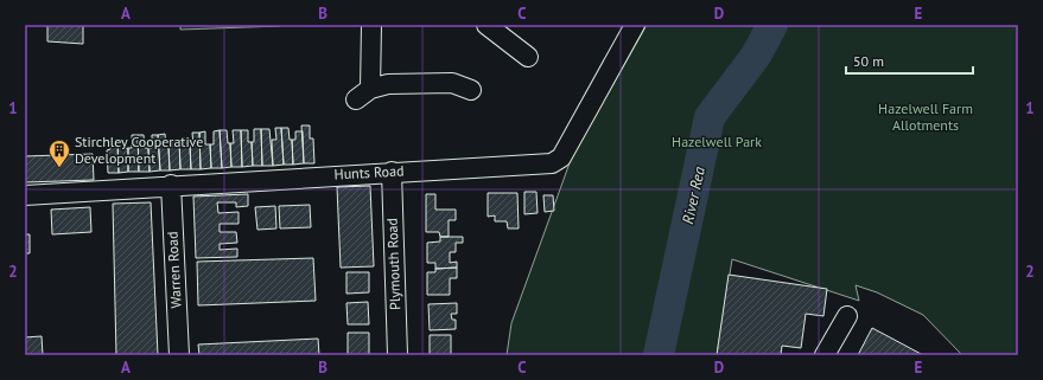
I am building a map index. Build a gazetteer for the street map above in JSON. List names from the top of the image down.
{
  "streets": {
    "street": ["Hunts Road", "Plymouth Road", "Warren Road"]
  },
  "crossings": [
    ["Hunts Road", "Plymouth Road"],
    ["Hunts Road", "Warren Road"]
  ],
  "water": ["River Rea"],
  "parks": ["Hazelwell Farm Allotments", "Hazelwell Park"],
  "places": {
    "building": ["Stirchley Cooperative Development"]
  },
  "scale_bar": "50 m",
  "grid": {
    "columns": [
      "A",
      "B",
      "C",
      "D",
      "E"
    ],
    "rows": ["1", "2"]
  }
}
